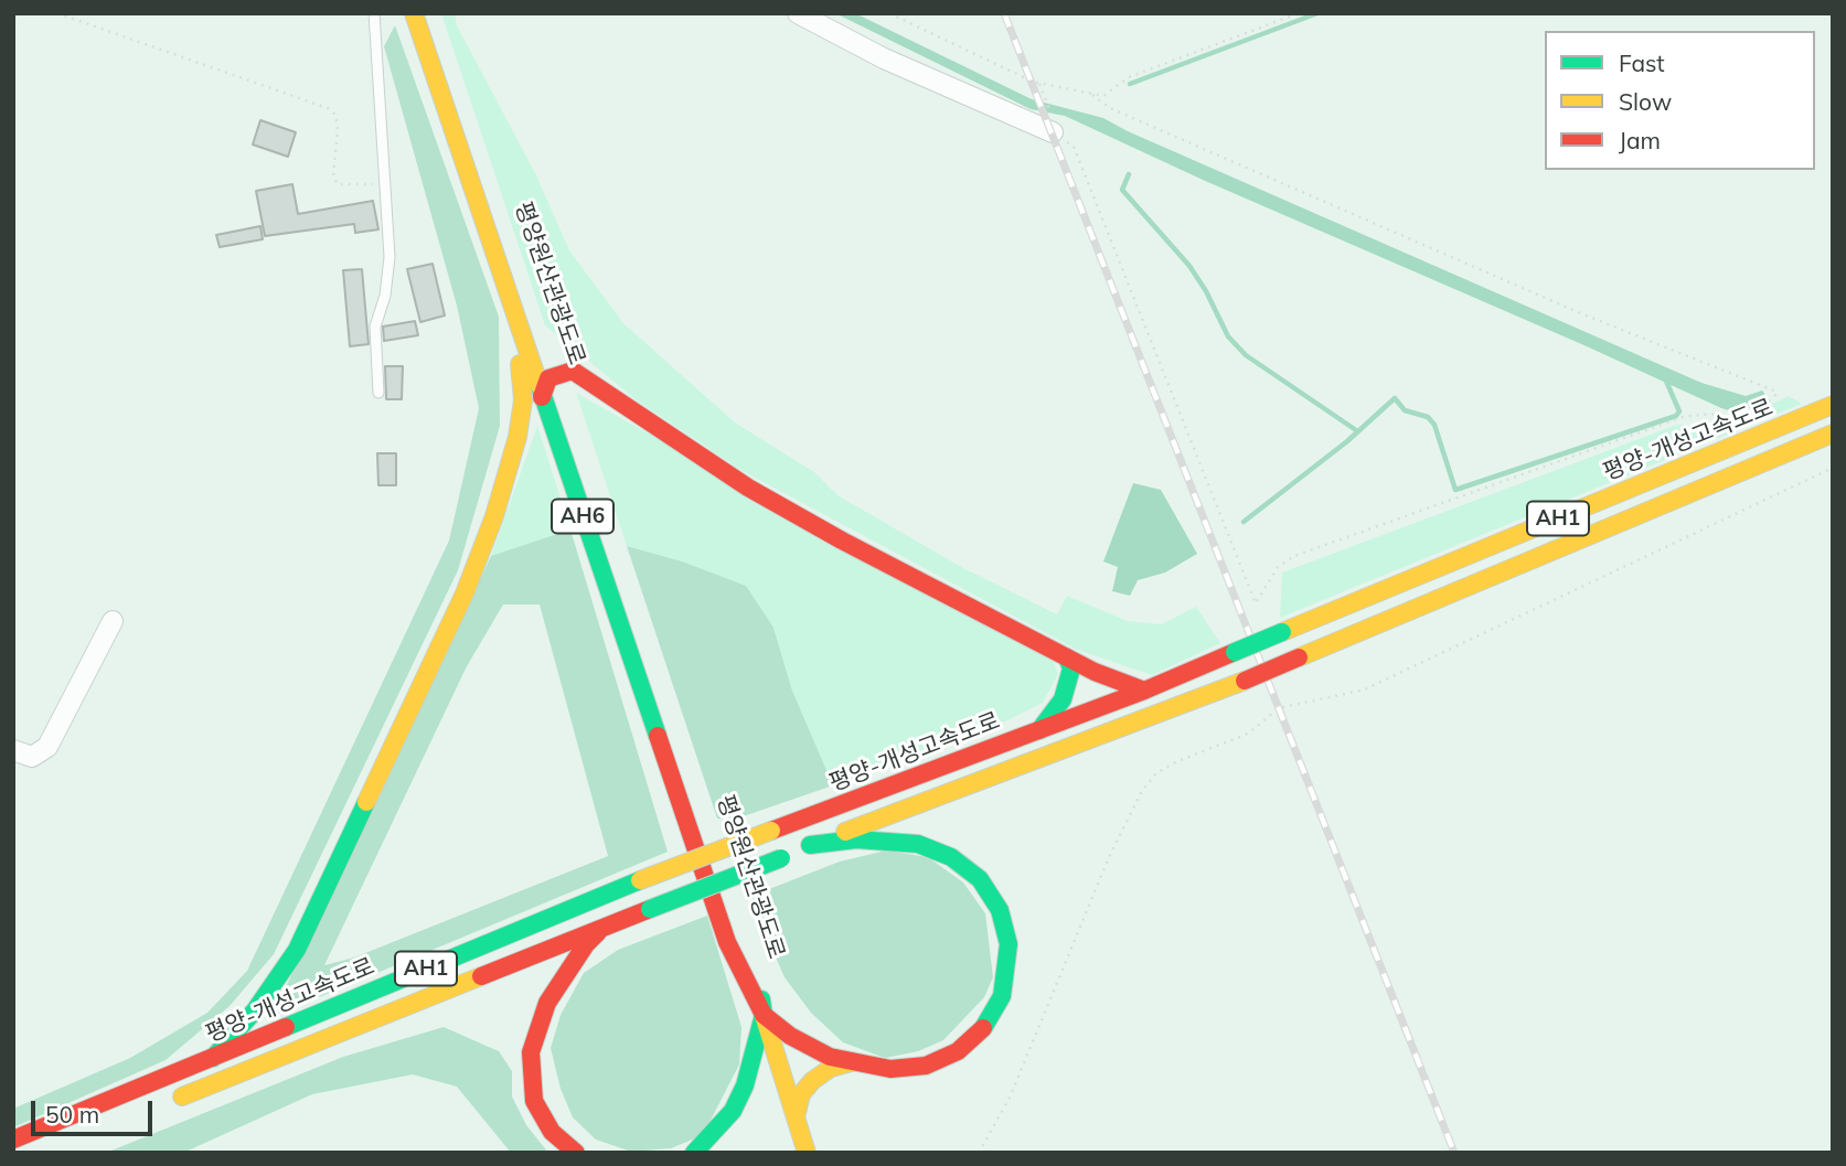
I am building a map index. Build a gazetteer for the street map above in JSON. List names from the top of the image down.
{
  "streets": {
    "main road": [
      "평양원산관광도로",
      "평양-개성고속도로",
      "AH6",
      "AH1"
    ]
  },
  "legend": ["Fast", "Slow", "Jam"],
  "scale_bar": "50 m"
}
